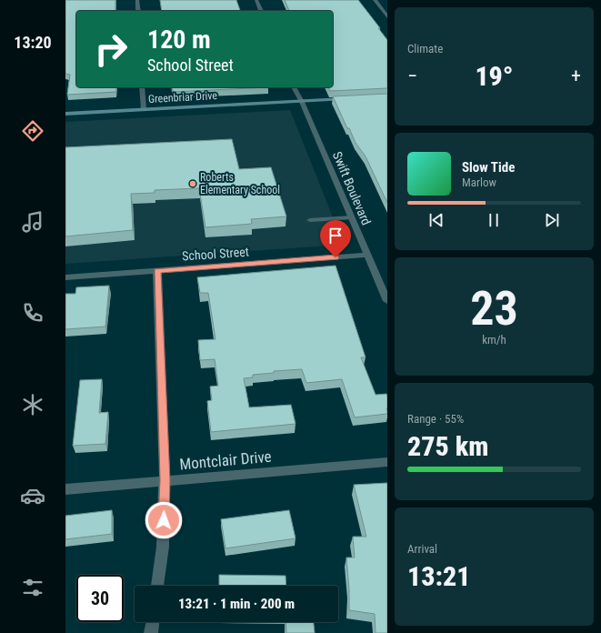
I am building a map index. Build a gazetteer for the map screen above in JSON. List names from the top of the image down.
{
  "streets": {
    "main road": ["Greenbriar Drive"],
    "street": ["Swift Boulevard", "School Street", "Montclair Drive"]
  },
  "crossings": [
    ["Greenbriar Drive", "Swift Boulevard"],
    ["Swift Boulevard", "School Street"]
  ],
  "places": ["Roberts Elementary School"],
  "page": {
    "tabs": "13:20",
    "tile": [
      "Climate",
      ["23", "km/h"],
      ["Range · 55%", "275 km"],
      ["Arrival", "13:21"]
    ],
    "turn": ["120 m", "School Street"],
    "heat": ["−", "19°", "+"],
    "song": ["Slow Tide", "Marlow"],
    "limit": "30",
    "trip": "13:21 · 1 min · 200 m"
  }
}
